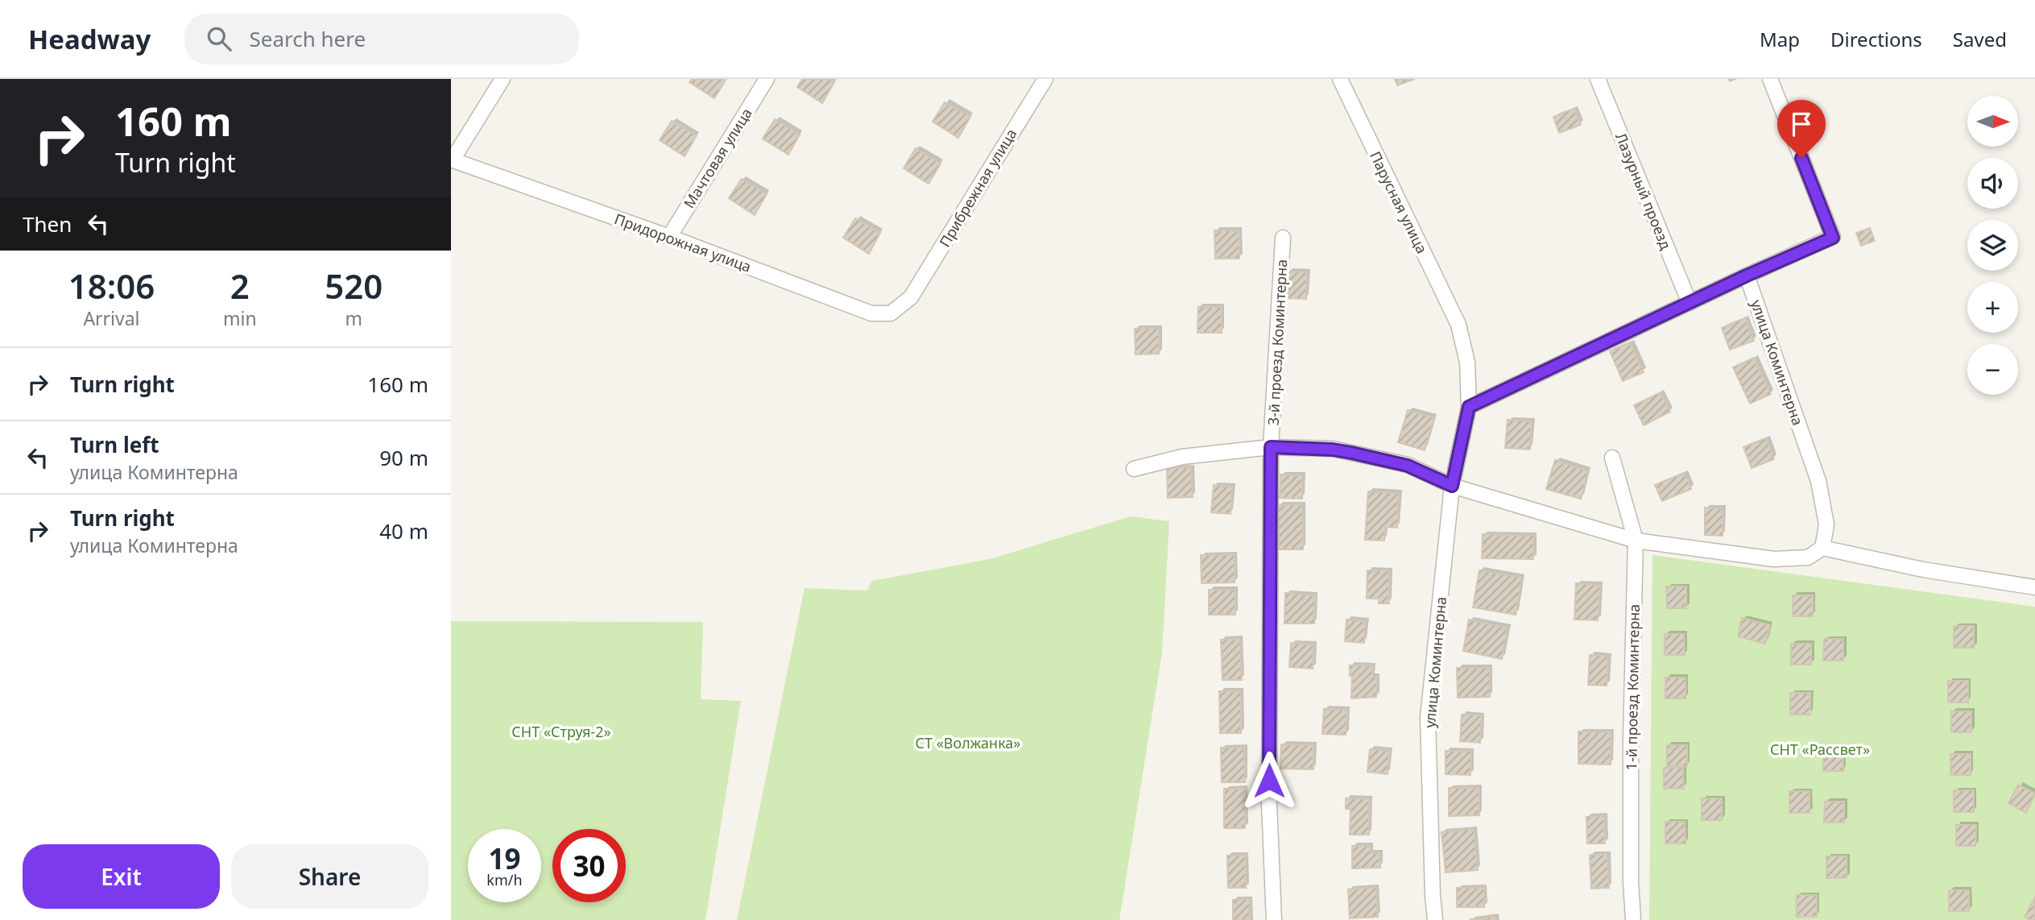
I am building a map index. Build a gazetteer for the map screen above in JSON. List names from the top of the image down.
{
  "streets": {
    "street": [
      "Мачтовая улица",
      "Прибрежная улица",
      "Лазурный проезд",
      "Парусная улица",
      "Придорожная улица",
      "3-й проезд Коминтерна",
      "улица Коминтерна",
      "1-й проезд Коминтерна"
    ]
  },
  "crossings": [
    ["Мачтовая улица", "Придорожная улица"],
    ["Прибрежная улица", "Придорожная улица"],
    ["Парусная улица", "улица Коминтерна"]
  ],
  "parks": ["СНТ «Струя-2»", "СТ «Волжанка»", "СНТ «Рассвет»"],
  "north": "right",
  "page": {
    "header": "Headway",
    "search": "Search here",
    "nav": ["Map", "Directions", "Saved"],
    "turn": ["160 m", "Turn right"],
    "map_buttons": ["+", "−"],
    "then": "Then",
    "eta": [
      "18:06",
      "Arrival",
      "2",
      "min",
      "520",
      "m"
    ],
    "list": [
      {
        "name": "Turn right",
        "value": "160 m"
      },
      {
        "name": "Turn left",
        "note": "улица Коминтерна",
        "value": "90 m"
      },
      {
        "name": "Turn right",
        "note": "улица Коминтерна",
        "value": "40 m"
      }
    ],
    "speed": "19 km/h",
    "limit": "30",
    "buttons": ["Exit", "Share"]
  }
}
